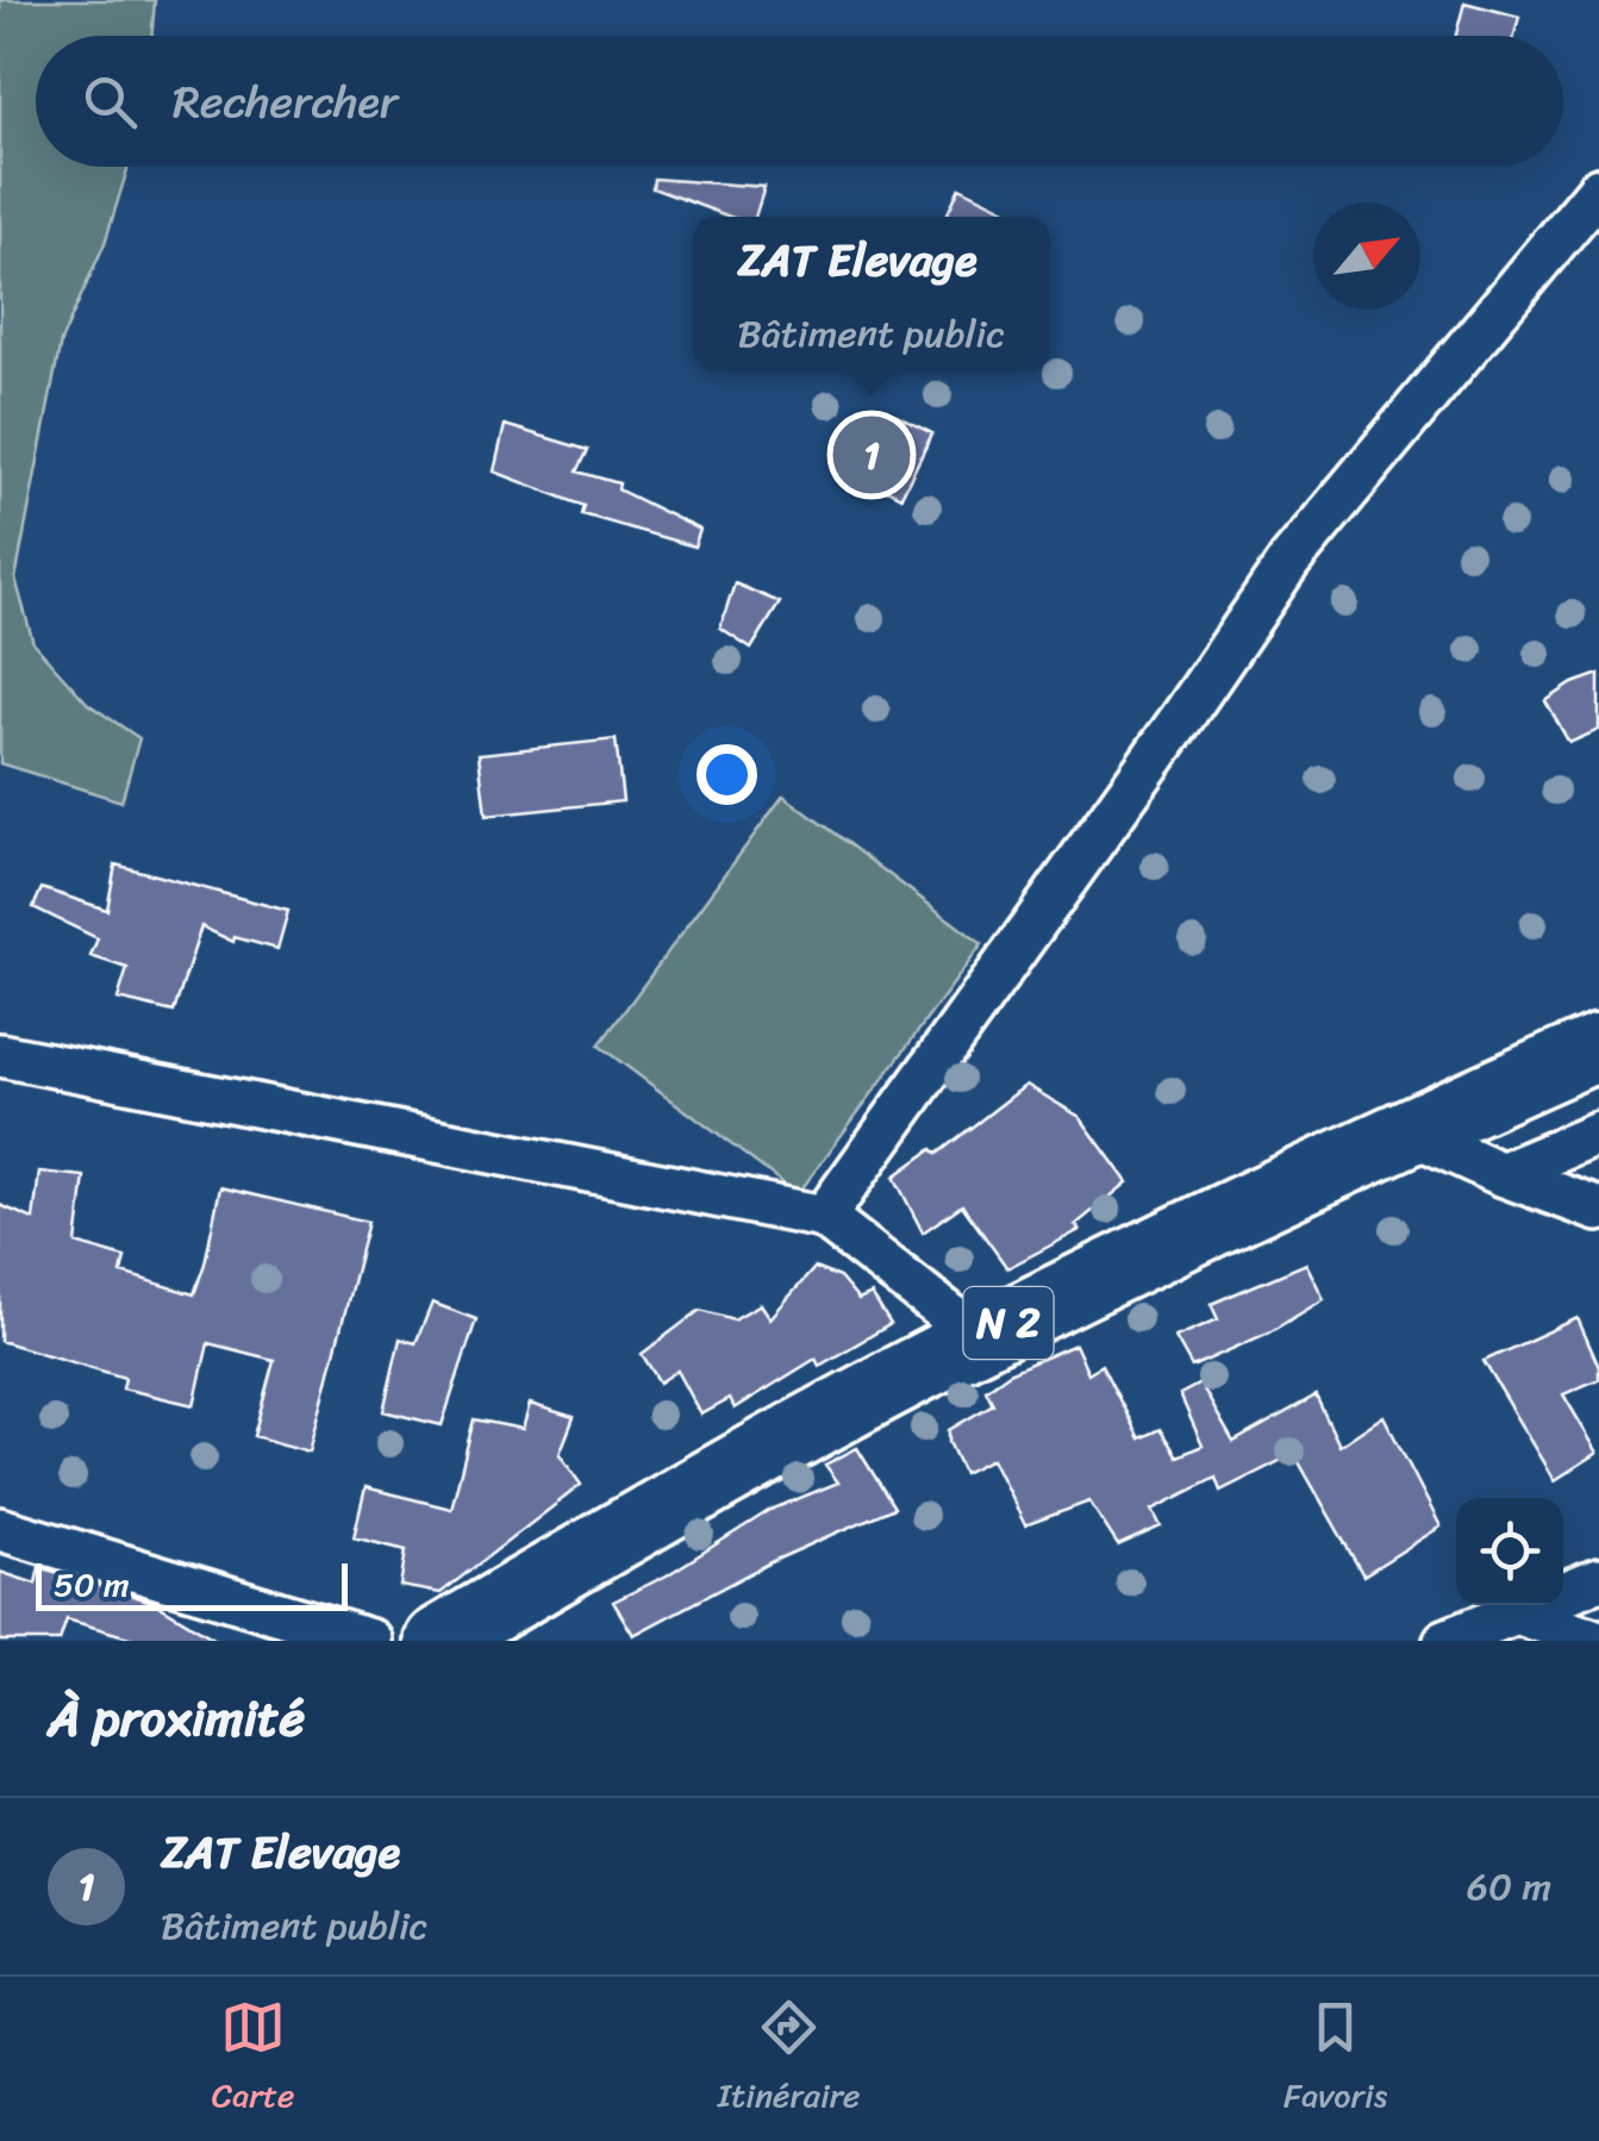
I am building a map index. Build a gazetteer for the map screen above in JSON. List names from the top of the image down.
{
  "streets": {
    "main road": ["N 2"]
  },
  "scale_bar": "50 m",
  "north": "top right",
  "page": {
    "search": "Rechercher",
    "popup": ["ZAT Elevage", "Bâtiment public"],
    "pins": "1",
    "scale": "50 m",
    "heading": "À proximité",
    "list": [
      {
        "mark": "1",
        "name": "ZAT Elevage",
        "note": "Bâtiment public",
        "value": "60 m"
      }
    ],
    "nav": ["Carte", "Itinéraire", "Favoris"]
  }
}
